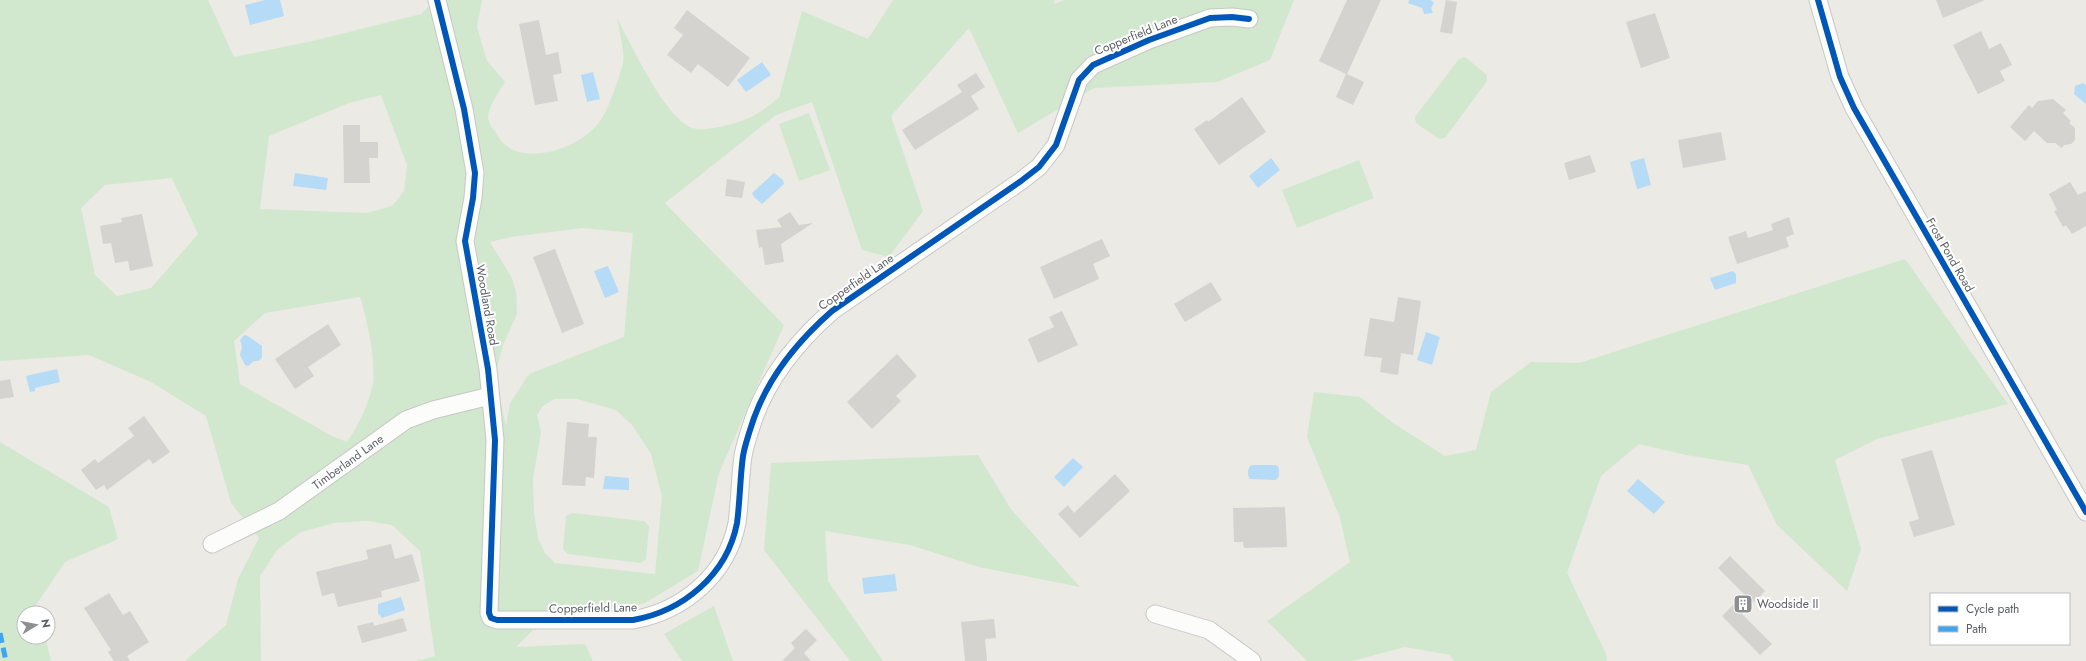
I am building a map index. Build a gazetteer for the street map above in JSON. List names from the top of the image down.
{
  "streets": {
    "street": [
      "Copperfield Lane",
      "Frost Pond Road",
      "Woodland Road",
      "Timberland Lane"
    ]
  },
  "crossings": [
    ["Copperfield Lane", "Woodland Road"],
    ["Woodland Road", "Timberland Lane"]
  ],
  "places": {
    "building": ["Woodside II"]
  },
  "legend": ["Cycle path", "Path"],
  "north": "right"
}
